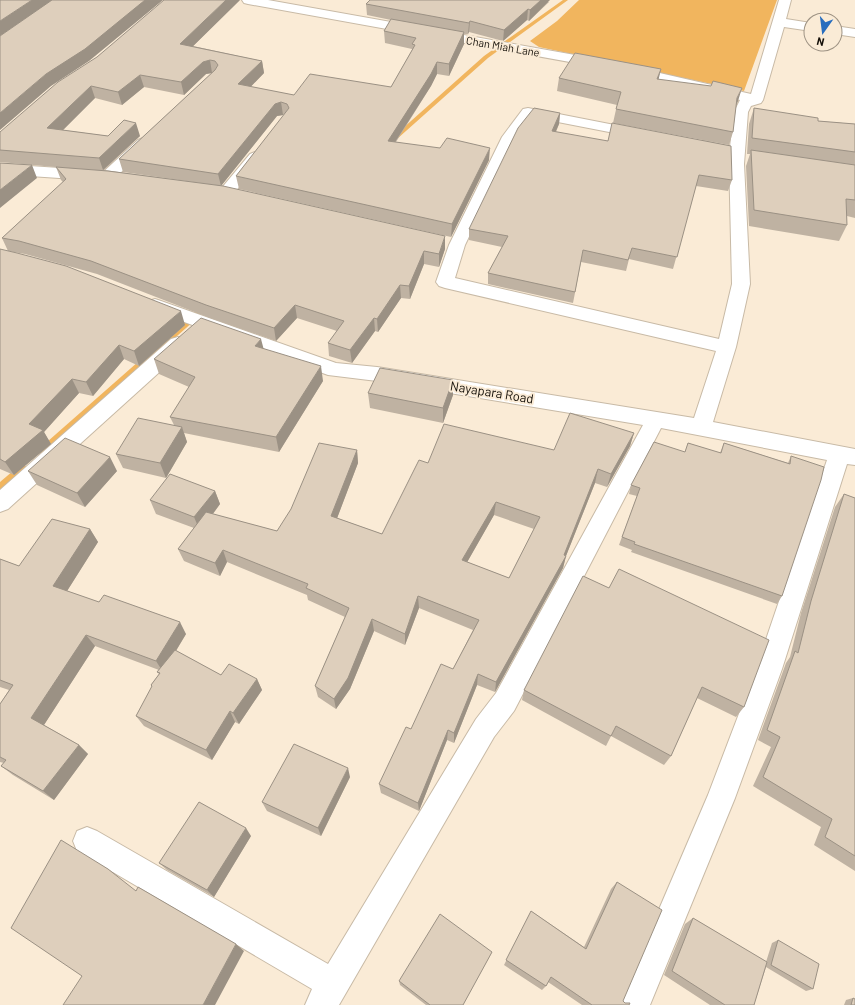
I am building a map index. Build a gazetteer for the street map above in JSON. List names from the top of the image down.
{
  "streets": {
    "street": ["Chan Miah Lane", "Nayapara Road"]
  },
  "north": "bottom"
}
